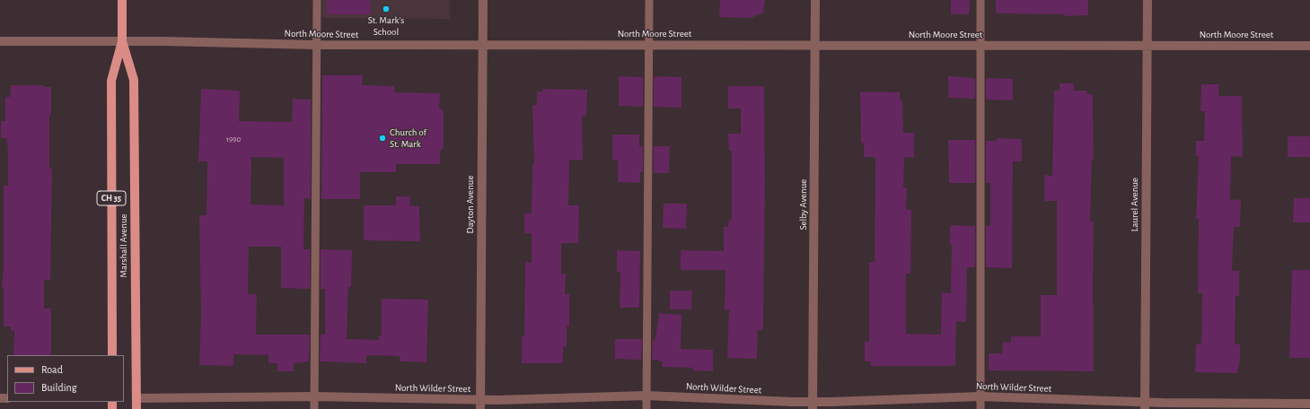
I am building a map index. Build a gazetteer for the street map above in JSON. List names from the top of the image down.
{
  "streets": {
    "main road": ["CH 35", "Marshall Avenue"],
    "street": [
      "North Moore Street",
      "Dayton Avenue",
      "Selby Avenue",
      "Laurel Avenue",
      "North Wilder Street"
    ]
  },
  "crossings": [
    ["North Moore Street", "Dayton Avenue"],
    ["North Moore Street", "Selby Avenue"],
    ["North Moore Street", "Laurel Avenue"],
    ["North Moore Street", "Marshall Avenue"],
    ["Dayton Avenue", "North Wilder Street"],
    ["Selby Avenue", "North Wilder Street"],
    ["Laurel Avenue", "North Wilder Street"],
    ["Marshall Avenue", "North Wilder Street"]
  ],
  "places": ["St. Mark's School", "Church of St. Mark"],
  "house_numbers": ["1990"],
  "legend": ["Road", "Building"]
}
